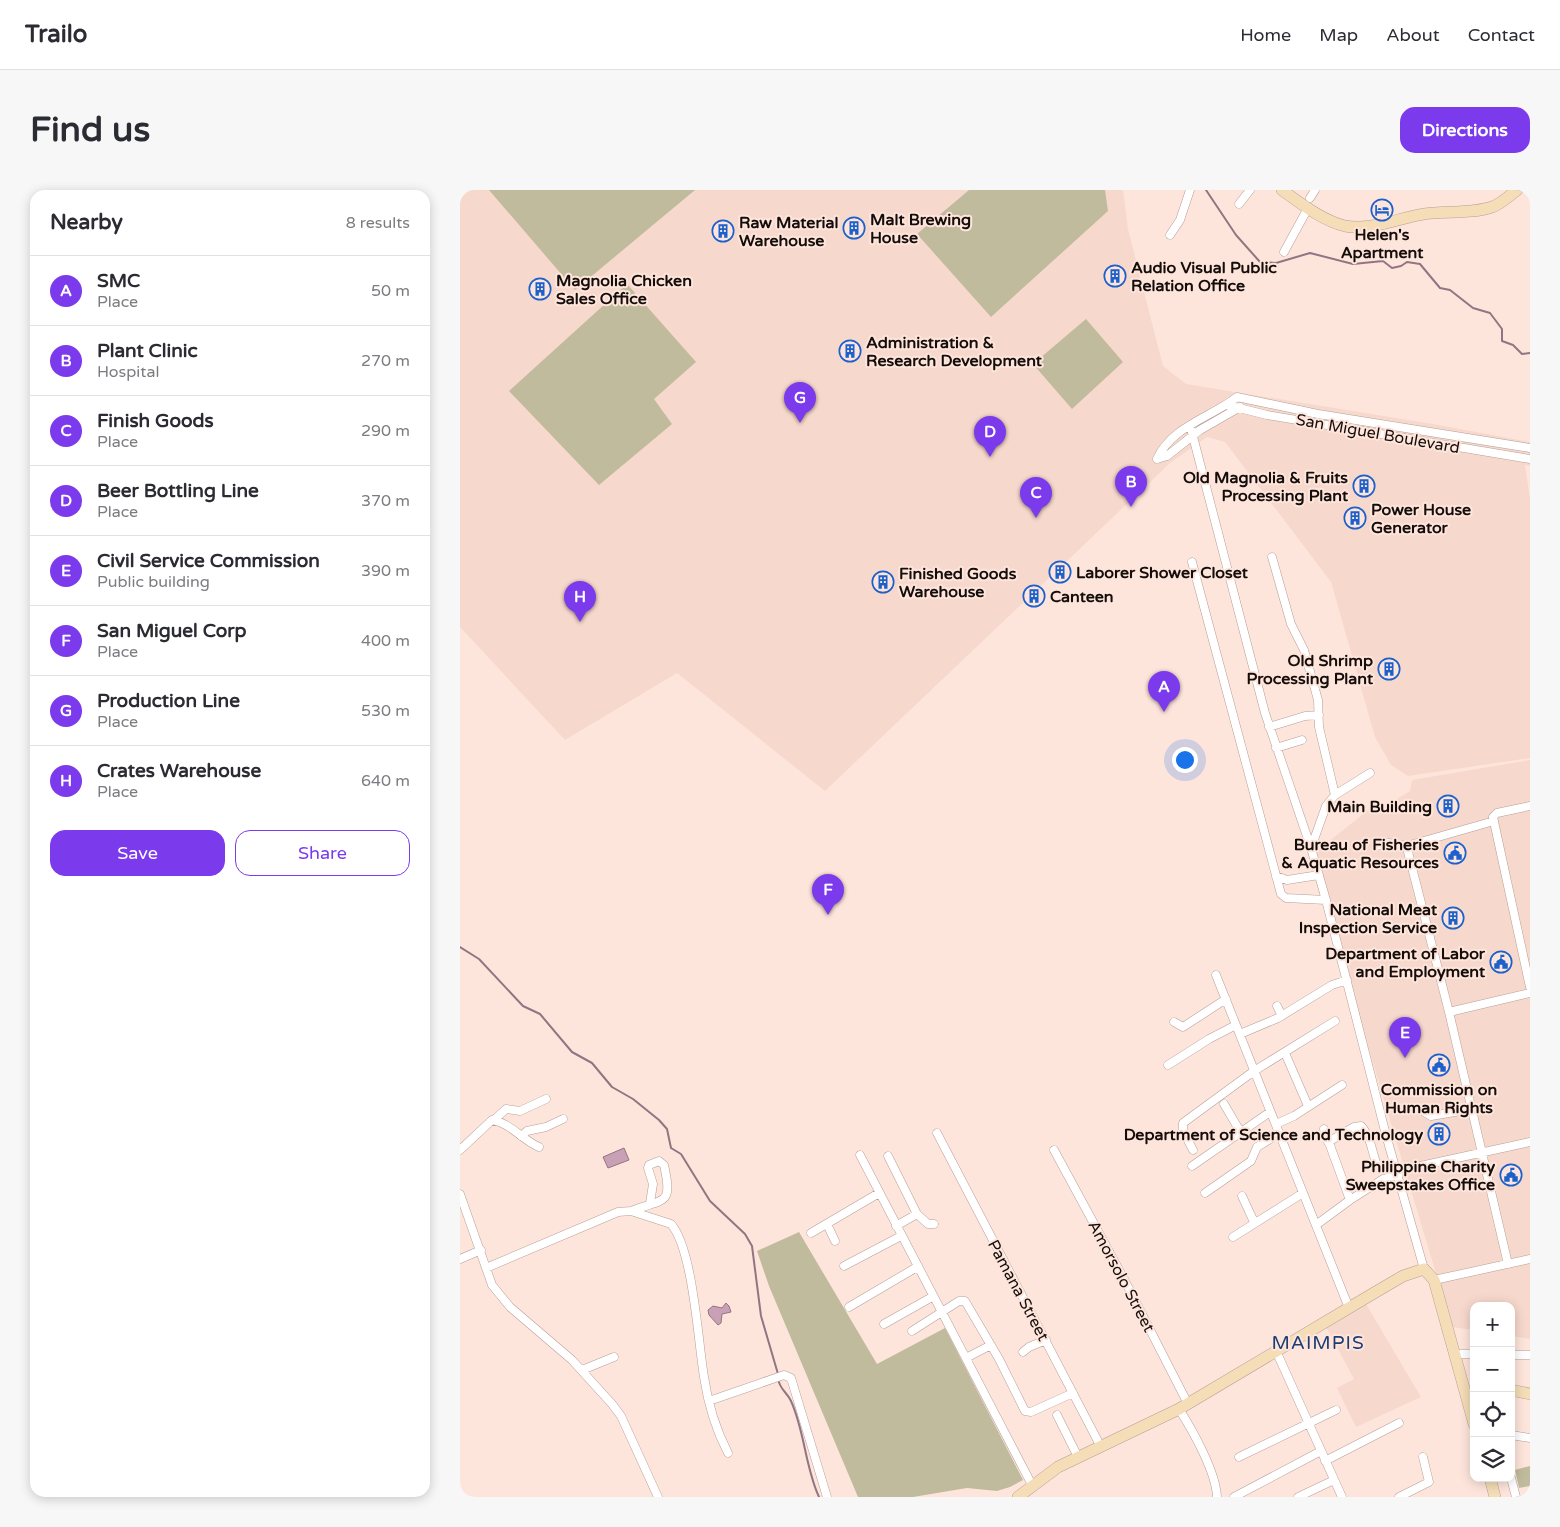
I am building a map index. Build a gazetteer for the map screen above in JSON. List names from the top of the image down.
{
  "streets": {
    "street": ["San Miguel Boulevard", "Amorsolo Street", "Pamana Street"]
  },
  "districts": ["MAIMPIS"],
  "places": {
    "hotel": ["Helen's Apartment"],
    "building": [
      "Malt Brewing House",
      "Raw Material Warehouse",
      "Audio Visual Public Relation Office",
      "Magnolia Chicken Sales Office",
      "Administration & Research Development",
      "Old Magnolia & Fruits Processing Plant",
      "Power House Generator",
      "Laborer Shower Closet",
      "Finished Goods Warehouse",
      "Canteen",
      "Old Shrimp Processing Plant",
      "Main Building",
      "National Meat Inspection Service",
      "Department of Science and Technology"
    ],
    "public building": [
      "Bureau of Fisheries & Aquatic Resources",
      "Department of Labor and Employment",
      "Commission on Human Rights",
      "Philippine Charity Sweepstakes Office"
    ]
  },
  "page": {
    "header": "Trailo",
    "nav": [
      "Home",
      "Map",
      "About",
      "Contact"
    ],
    "buttons": [
      "Directions",
      ["Save", "Share"]
    ],
    "title": "Find us",
    "heading": ["Nearby", "8 results"],
    "list": [
      {
        "mark": "A",
        "name": "SMC",
        "note": "Place",
        "value": "50 m"
      },
      {
        "mark": "B",
        "name": "Plant Clinic",
        "note": "Hospital",
        "value": "270 m"
      },
      {
        "mark": "C",
        "name": "Finish Goods",
        "note": "Place",
        "value": "290 m"
      },
      {
        "mark": "D",
        "name": "Beer Bottling Line",
        "note": "Place",
        "value": "370 m"
      },
      {
        "mark": "E",
        "name": "Civil Service Commission",
        "note": "Public building",
        "value": "390 m"
      },
      {
        "mark": "F",
        "name": "San Miguel Corp",
        "note": "Place",
        "value": "400 m"
      },
      {
        "mark": "G",
        "name": "Production Line",
        "note": "Place",
        "value": "530 m"
      },
      {
        "mark": "H",
        "name": "Crates Warehouse",
        "note": "Place",
        "value": "640 m"
      }
    ],
    "pins": [
      "G",
      "D",
      "B",
      "C",
      "H",
      "A",
      "F",
      "E"
    ],
    "map_buttons": ["+", "−"]
  }
}
